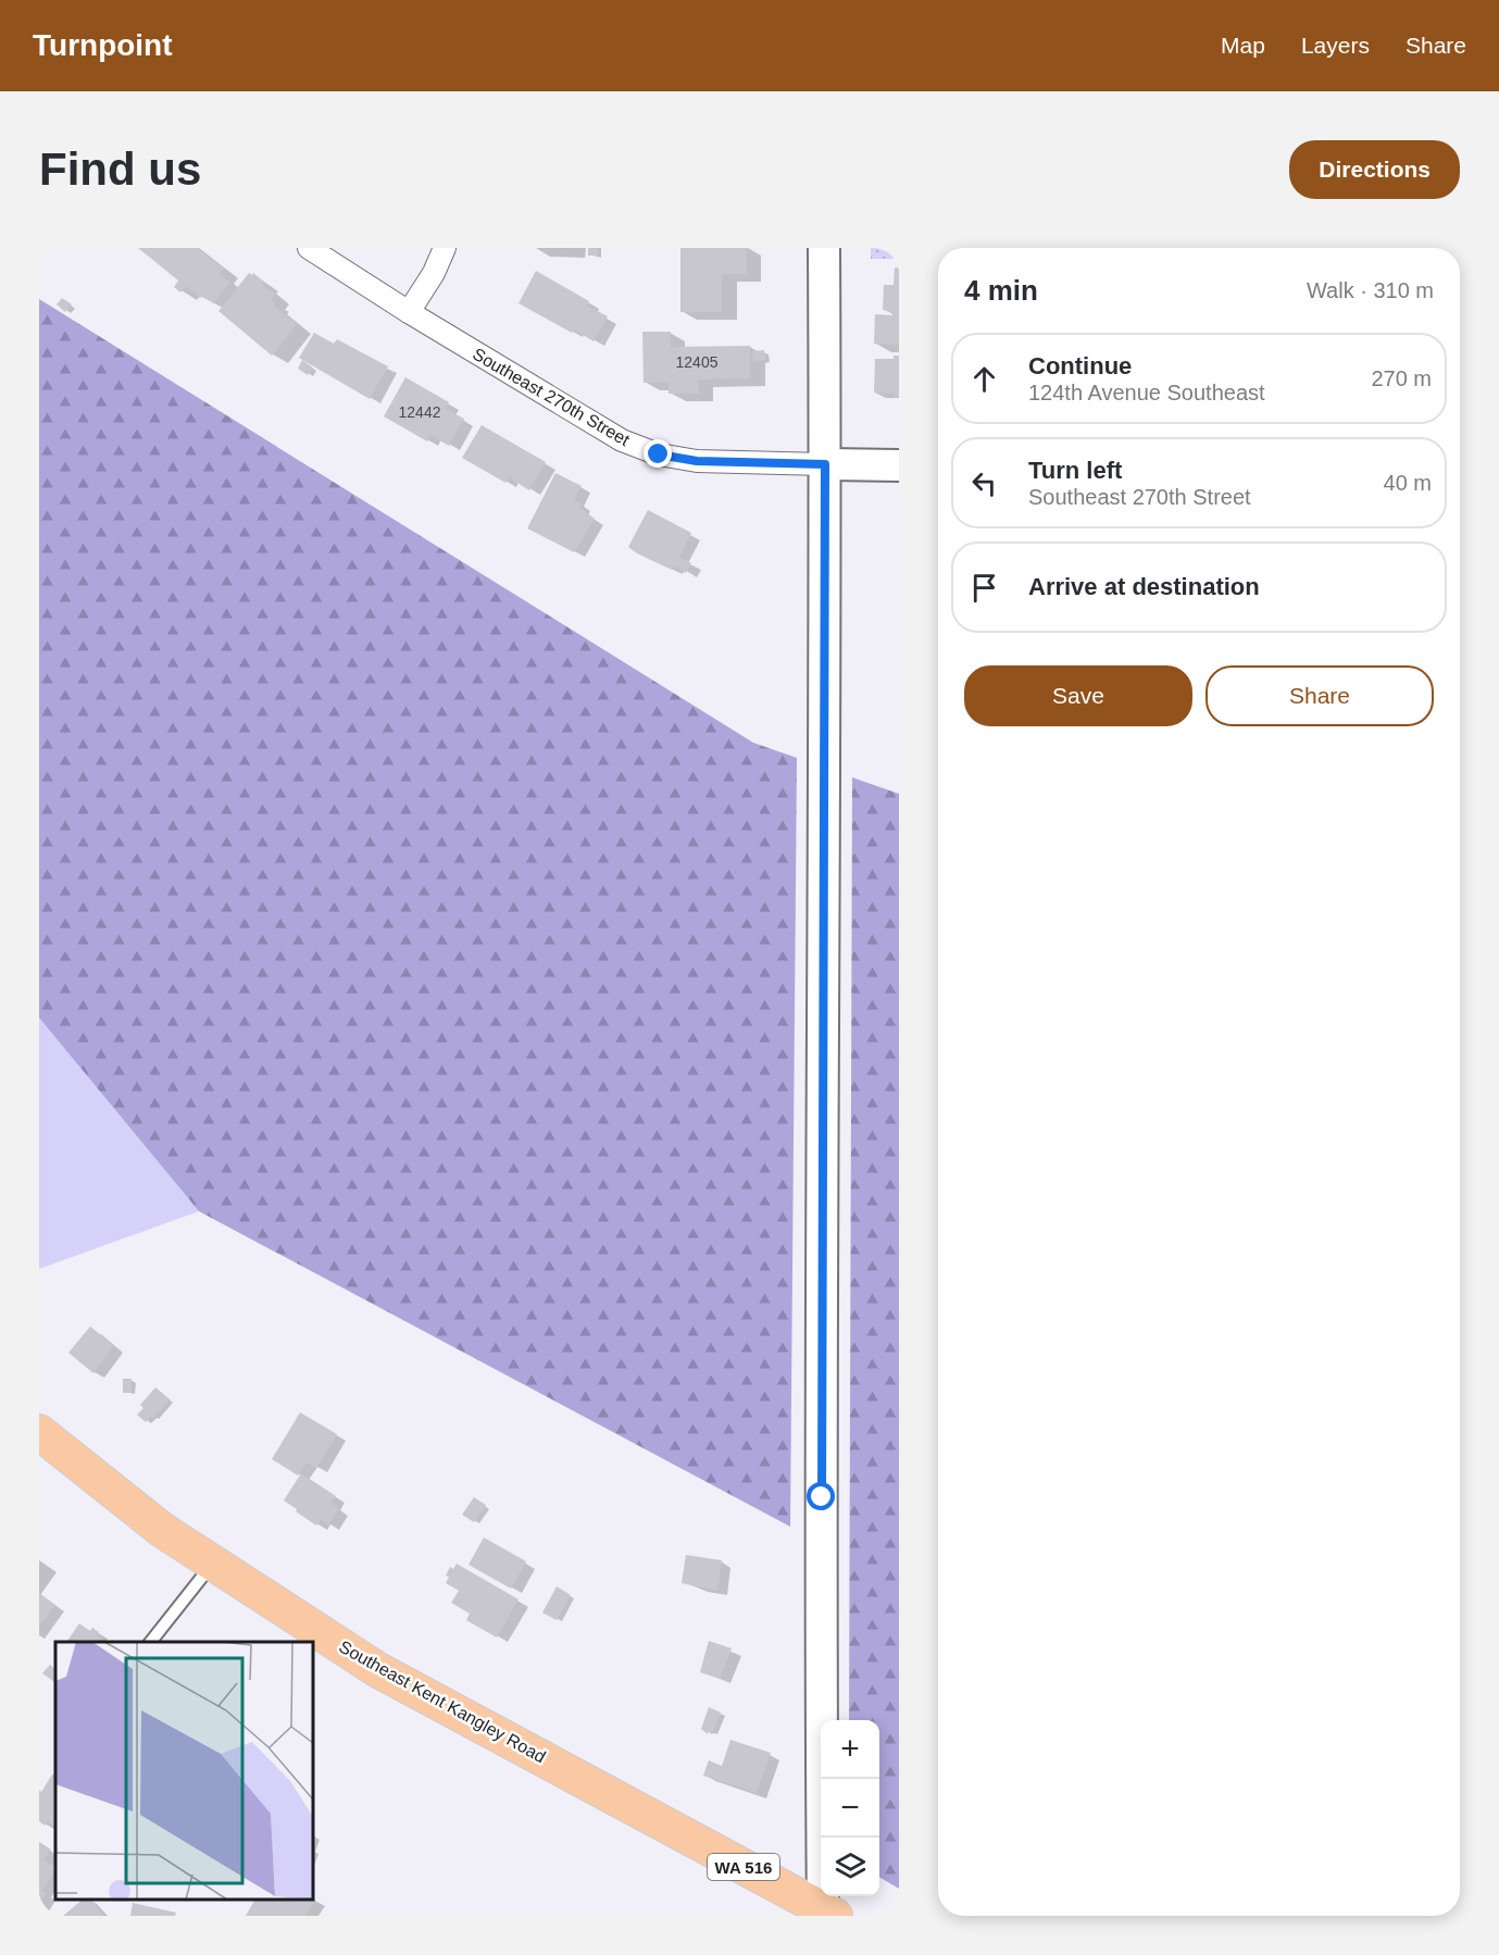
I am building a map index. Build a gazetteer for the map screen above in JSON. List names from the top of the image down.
{
  "streets": {
    "main road": ["Southeast Kent Kangley Road", "WA 516"],
    "street": ["Southeast 270th Street"]
  },
  "house_numbers": ["12405", "12442"],
  "page": {
    "header": "Turnpoint",
    "nav": ["Map", "Layers", "Share"],
    "buttons": [
      "Directions",
      ["Save", "Share"]
    ],
    "title": "Find us",
    "heading": ["4 min", "Walk · 310 m"],
    "list": [
      ["Continue", "124th Avenue Southeast", "270 m"],
      ["Turn left", "Southeast 270th Street", "40 m"],
      "Arrive at destination"
    ],
    "map_buttons": ["+", "−"]
  }
}
